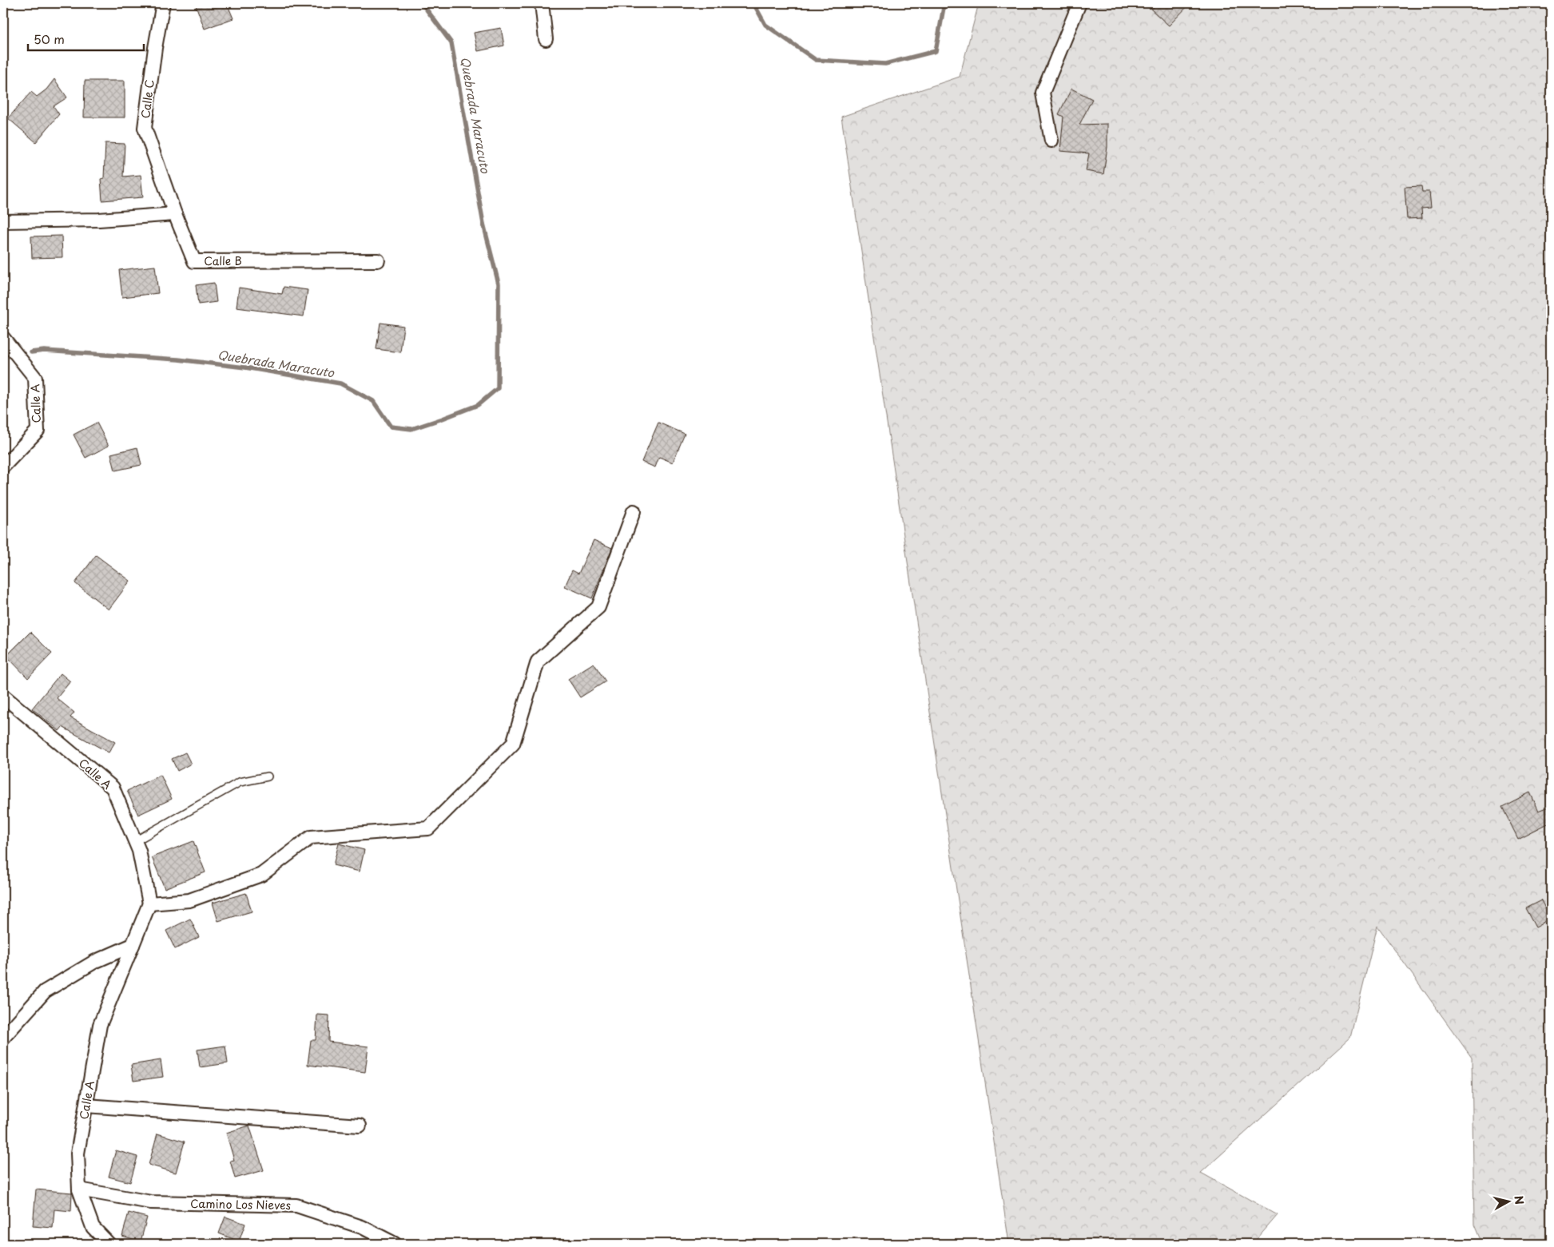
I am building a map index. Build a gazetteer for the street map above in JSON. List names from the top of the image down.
{
  "streets": {
    "street": [
      "Calle C",
      "Calle B",
      "Calle A",
      "Camino Los Nieves"
    ]
  },
  "crossings": [
    ["Calle C", "Calle B"],
    ["Calle A", "Camino Los Nieves"]
  ],
  "water": ["Quebrada Maracuto"],
  "scale_bar": "50 m",
  "north": "right"
}
